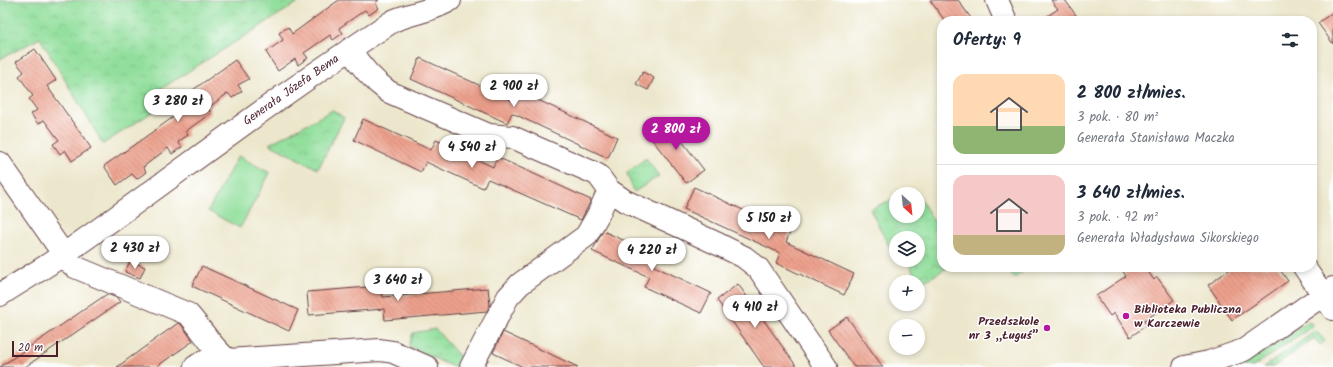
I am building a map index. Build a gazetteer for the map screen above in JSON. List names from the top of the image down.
{
  "streets": {
    "street": ["Generała Józefa Bema"]
  },
  "places": ["Biblioteka Publiczna w Karczewie", "Przedszkole nr 3 „Ługuś”"],
  "scale_bar": "20 m",
  "north": "bottom right",
  "page": {
    "heading": "Oferty: 9",
    "list": [
      {
        "name": "2 800 zł/mies.",
        "note": "3 pok. · 80 m² · Generała Stanisława Maczka"
      },
      {
        "name": "3 640 zł/mies.",
        "note": "3 pok. · 92 m² · Generała Władysława Sikorskiego"
      }
    ],
    "price": [
      "2 900 zł",
      "3 280 zł",
      "2 800 zł",
      "4 540 zł",
      "5 150 zł",
      "2 430 zł",
      "4 220 zł",
      "3 640 zł",
      "4 410 zł"
    ],
    "map_buttons": ["+", "−"],
    "scale": "20 m"
  }
}
